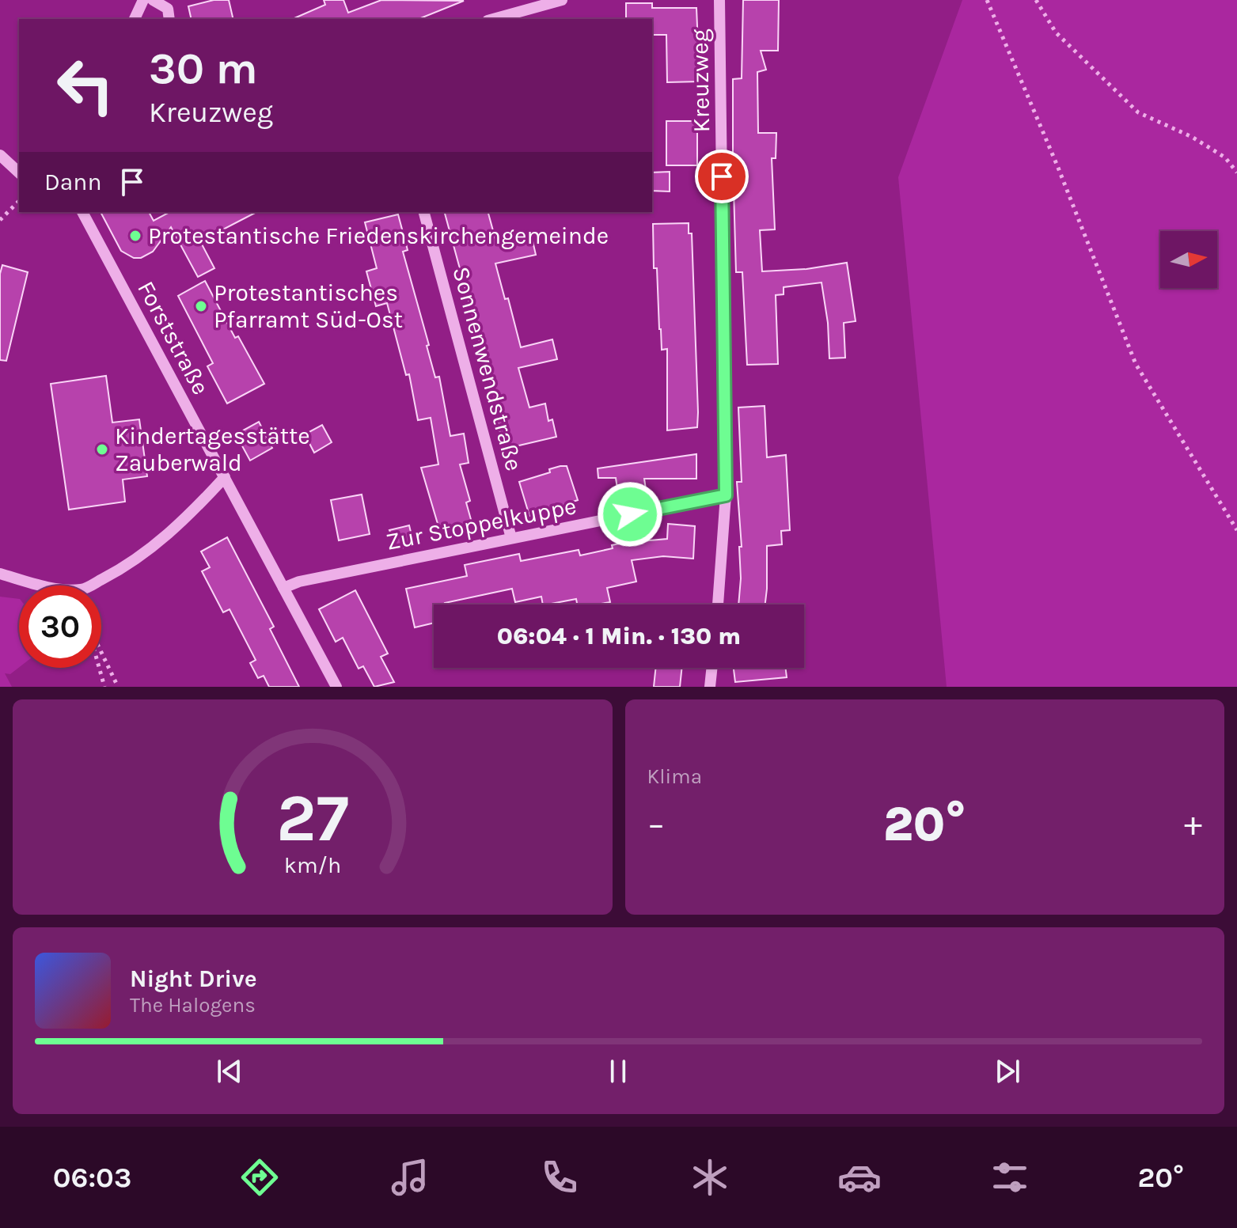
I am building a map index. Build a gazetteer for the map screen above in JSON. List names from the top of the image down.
{
  "streets": {
    "street": [
      "Kreuzweg",
      "Forststraße",
      "Sonnenwendstraße",
      "Zur Stoppelkuppe"
    ]
  },
  "crossings": [
    ["Kreuzweg", "Zur Stoppelkuppe"],
    ["Forststraße", "Zur Stoppelkuppe"],
    ["Sonnenwendstraße", "Zur Stoppelkuppe"]
  ],
  "places": ["Protestantische Friedenskirchengemeinde", "Protestantisches Pfarramt Süd-Ost", "Kindertagesstätte Zauberwald"],
  "north": "right",
  "page": {
    "turn": ["30 m", "Kreuzweg"],
    "then": "Dann",
    "limit": "30",
    "trip": "06:04 · 1 Min. · 130 m",
    "tile": "Klima",
    "heat": ["−", "20°", "+"],
    "song": ["Night Drive", "The Halogens"],
    "tabs": ["06:03", "20°"],
    "gauge": ["27", "km/h"]
  }
}
